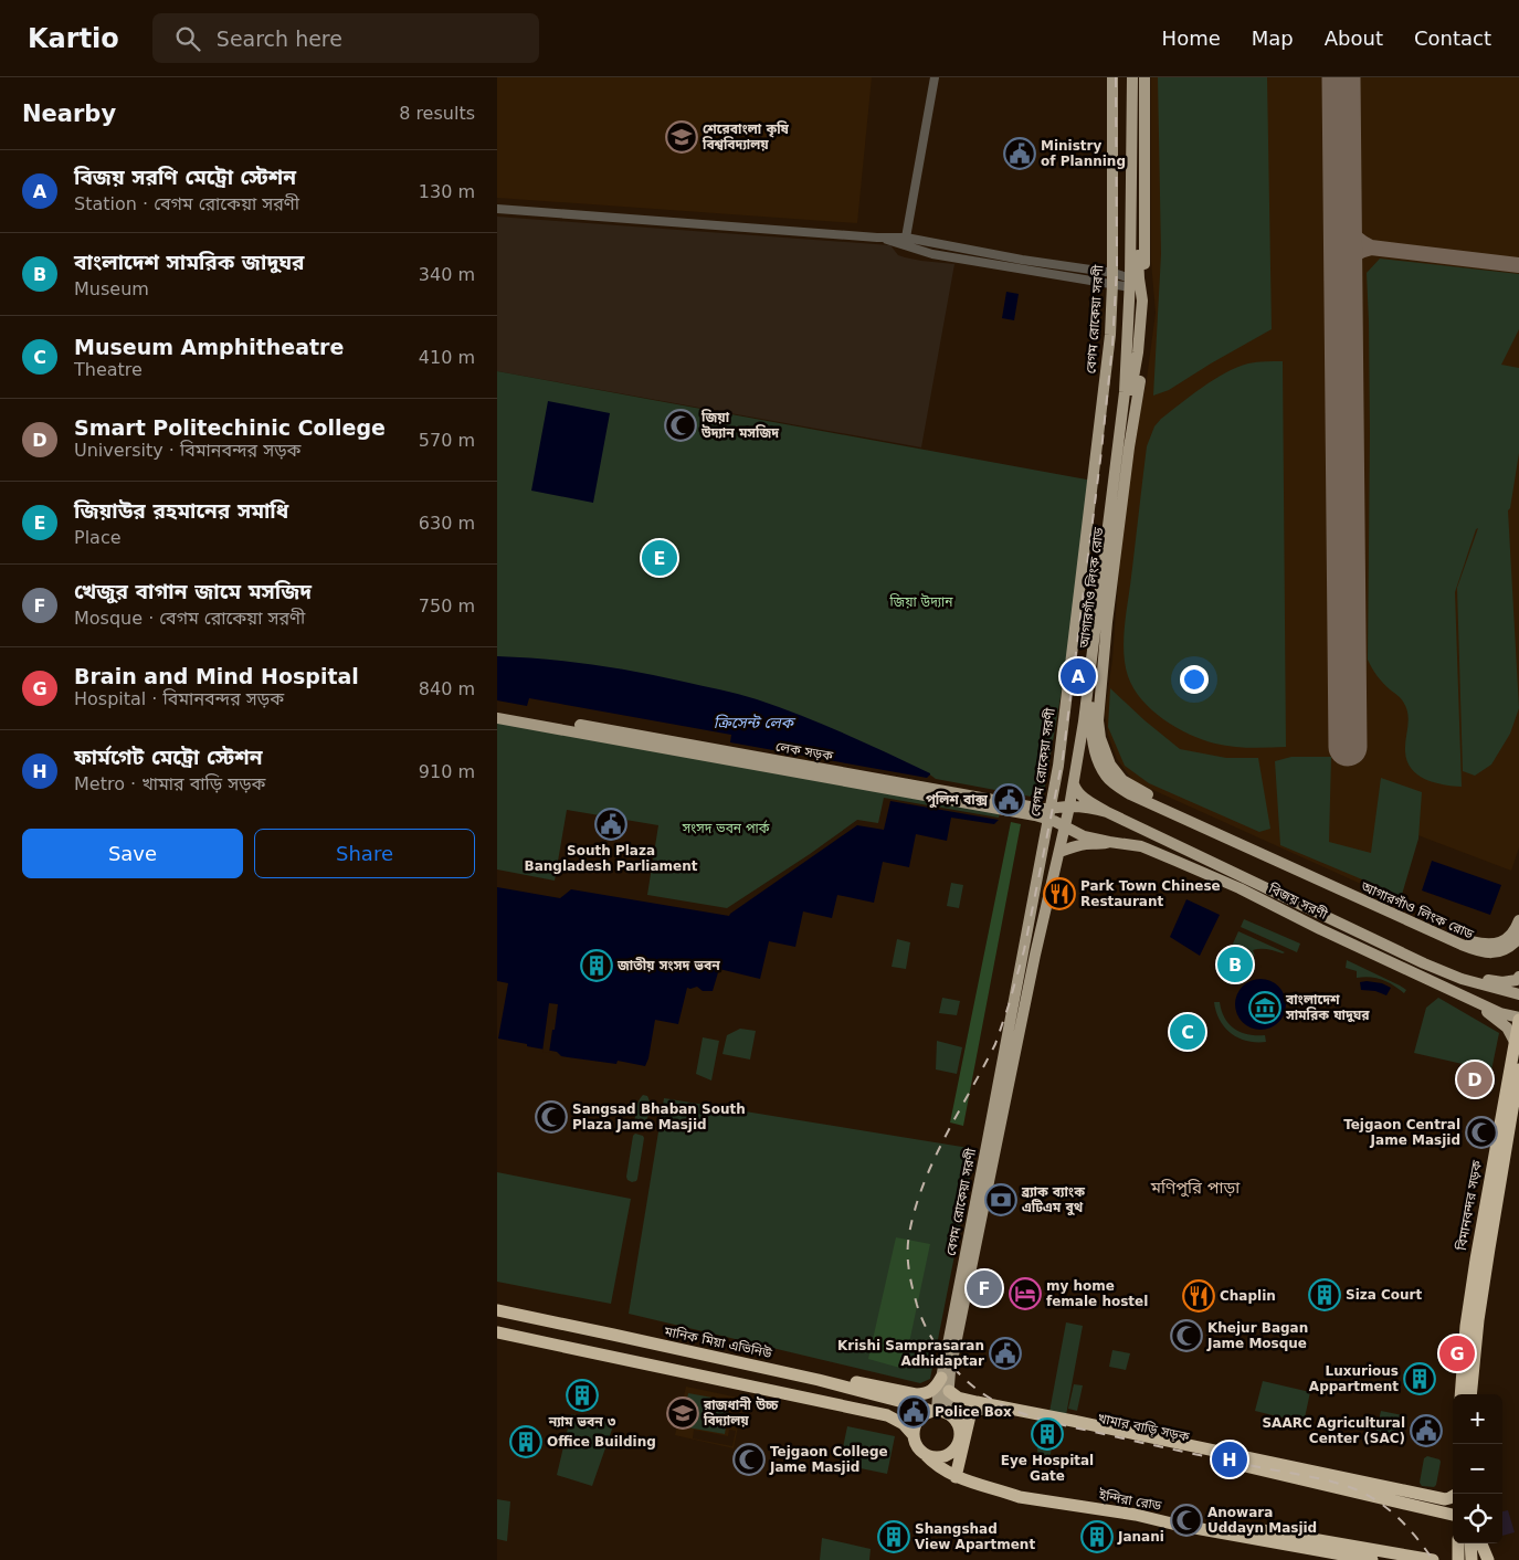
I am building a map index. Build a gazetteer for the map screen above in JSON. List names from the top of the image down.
{
  "streets": {
    "highway": [
      "বিমানবন্দর সড়ক",
      "মানিক মিয়া এভিনিউ",
      "খামার বাড়ি সড়ক",
      "ইন্দিরা রোড"
    ],
    "main road": [
      "বেগম রোকেয়া সরণী",
      "আগারগাঁও লিংক রোড",
      "লেক সড়ক",
      "বিজয় সরণী"
    ]
  },
  "crossings": [
    ["বেগম রোকেয়া সরণী", "আগারগাঁও লিংক রোড"],
    ["বেগম রোকেয়া সরণী", "লেক সড়ক"],
    ["বেগম রোকেয়া সরণী", "বিজয় সরণী"],
    ["বেগম রোকেয়া সরণী", "মানিক মিয়া এভিনিউ"],
    ["বেগম রোকেয়া সরণী", "খামার বাড়ি সড়ক"],
    ["বেগম রোকেয়া সরণী", "ইন্দিরা রোড"],
    ["লেক সড়ক", "বিজয় সরণী"],
    ["বিজয় সরণী", "বিমানবন্দর সড়ক"],
    ["মানিক মিয়া এভিনিউ", "খামার বাড়ি সড়ক"],
    ["মানিক মিয়া এভিনিউ", "ইন্দিরা রোড"],
    ["খামার বাড়ি সড়ক", "ইন্দিরা রোড"]
  ],
  "districts": ["মণিপুরি পাড়া"],
  "water": ["ক্রিসেন্ট লেক"],
  "parks": ["জিয়া উদ্যান", "সংসদ ভবন পার্ক"],
  "places": {
    "school or university": ["শেরেবাংলা কৃষি বিশ্ববিদ্যালয়", "রাজধানী উচ্চ বিদ্যালয়"],
    "public building": [
      "Ministry of Planning",
      "পুলিশ বাক্স",
      "South Plaza Bangladesh Parliament",
      "Krishi Samprasaran Adhidaptar",
      "Police Box",
      "SAARC Agricultural Center (SAC)"
    ],
    "mosque": [
      "জিয়া উদ্যান মসজিদ",
      "Sangsad Bhaban South Plaza Jame Masjid",
      "Tejgaon Central Jame Masjid",
      "Khejur Bagan Jame Mosque",
      "Tejgaon College Jame Masjid",
      "Anowara Uddayn Masjid"
    ],
    "restaurant": ["Park Town Chinese Restaurant", "Chaplin"],
    "building": [
      "জাতীয় সংসদ ভবন",
      "Siza Court",
      "Luxurious Appartment",
      "ন্যাম ভবন ৩",
      "Eye Hospital Gate",
      "Office Building",
      "Shangshad View Apartment",
      "Janani"
    ],
    "museum": ["বাংলাদেশ সামরিক যাদুঘর"],
    "bank": ["ব্র্যাক ব্যাংক এটিএম বুথ"],
    "hotel": ["my home female hostel"]
  },
  "page": {
    "header": "Kartio",
    "search": "Search here",
    "nav": [
      "Home",
      "Map",
      "About",
      "Contact"
    ],
    "heading": ["Nearby", "8 results"],
    "list": [
      {
        "mark": "A",
        "name": "বিজয় সরণি মেট্রো স্টেশন",
        "note": "Station · বেগম রোকেয়া সরণী",
        "value": "130 m"
      },
      {
        "mark": "B",
        "name": "বাংলাদেশ সামরিক জাদুঘর",
        "note": "Museum",
        "value": "340 m"
      },
      {
        "mark": "C",
        "name": "Museum Amphitheatre",
        "note": "Theatre",
        "value": "410 m"
      },
      {
        "mark": "D",
        "name": "Smart Politechinic College",
        "note": "University · বিমানবন্দর সড়ক",
        "value": "570 m"
      },
      {
        "mark": "E",
        "name": "জিয়াউর রহমানের সমাধি",
        "note": "Place",
        "value": "630 m"
      },
      {
        "mark": "F",
        "name": "খেজুর বাগান জামে মসজিদ",
        "note": "Mosque · বেগম রোকেয়া সরণী",
        "value": "750 m"
      },
      {
        "mark": "G",
        "name": "Brain and Mind Hospital",
        "note": "Hospital · বিমানবন্দর সড়ক",
        "value": "840 m"
      },
      {
        "mark": "H",
        "name": "ফার্মগেট মেট্রো স্টেশন",
        "note": "Metro · খামার বাড়ি সড়ক",
        "value": "910 m"
      }
    ],
    "pins": [
      "E",
      "A",
      "B",
      "C",
      "D",
      "F",
      "G",
      "H"
    ],
    "buttons": ["Save", "Share"],
    "map_buttons": ["+", "−"]
  }
}
